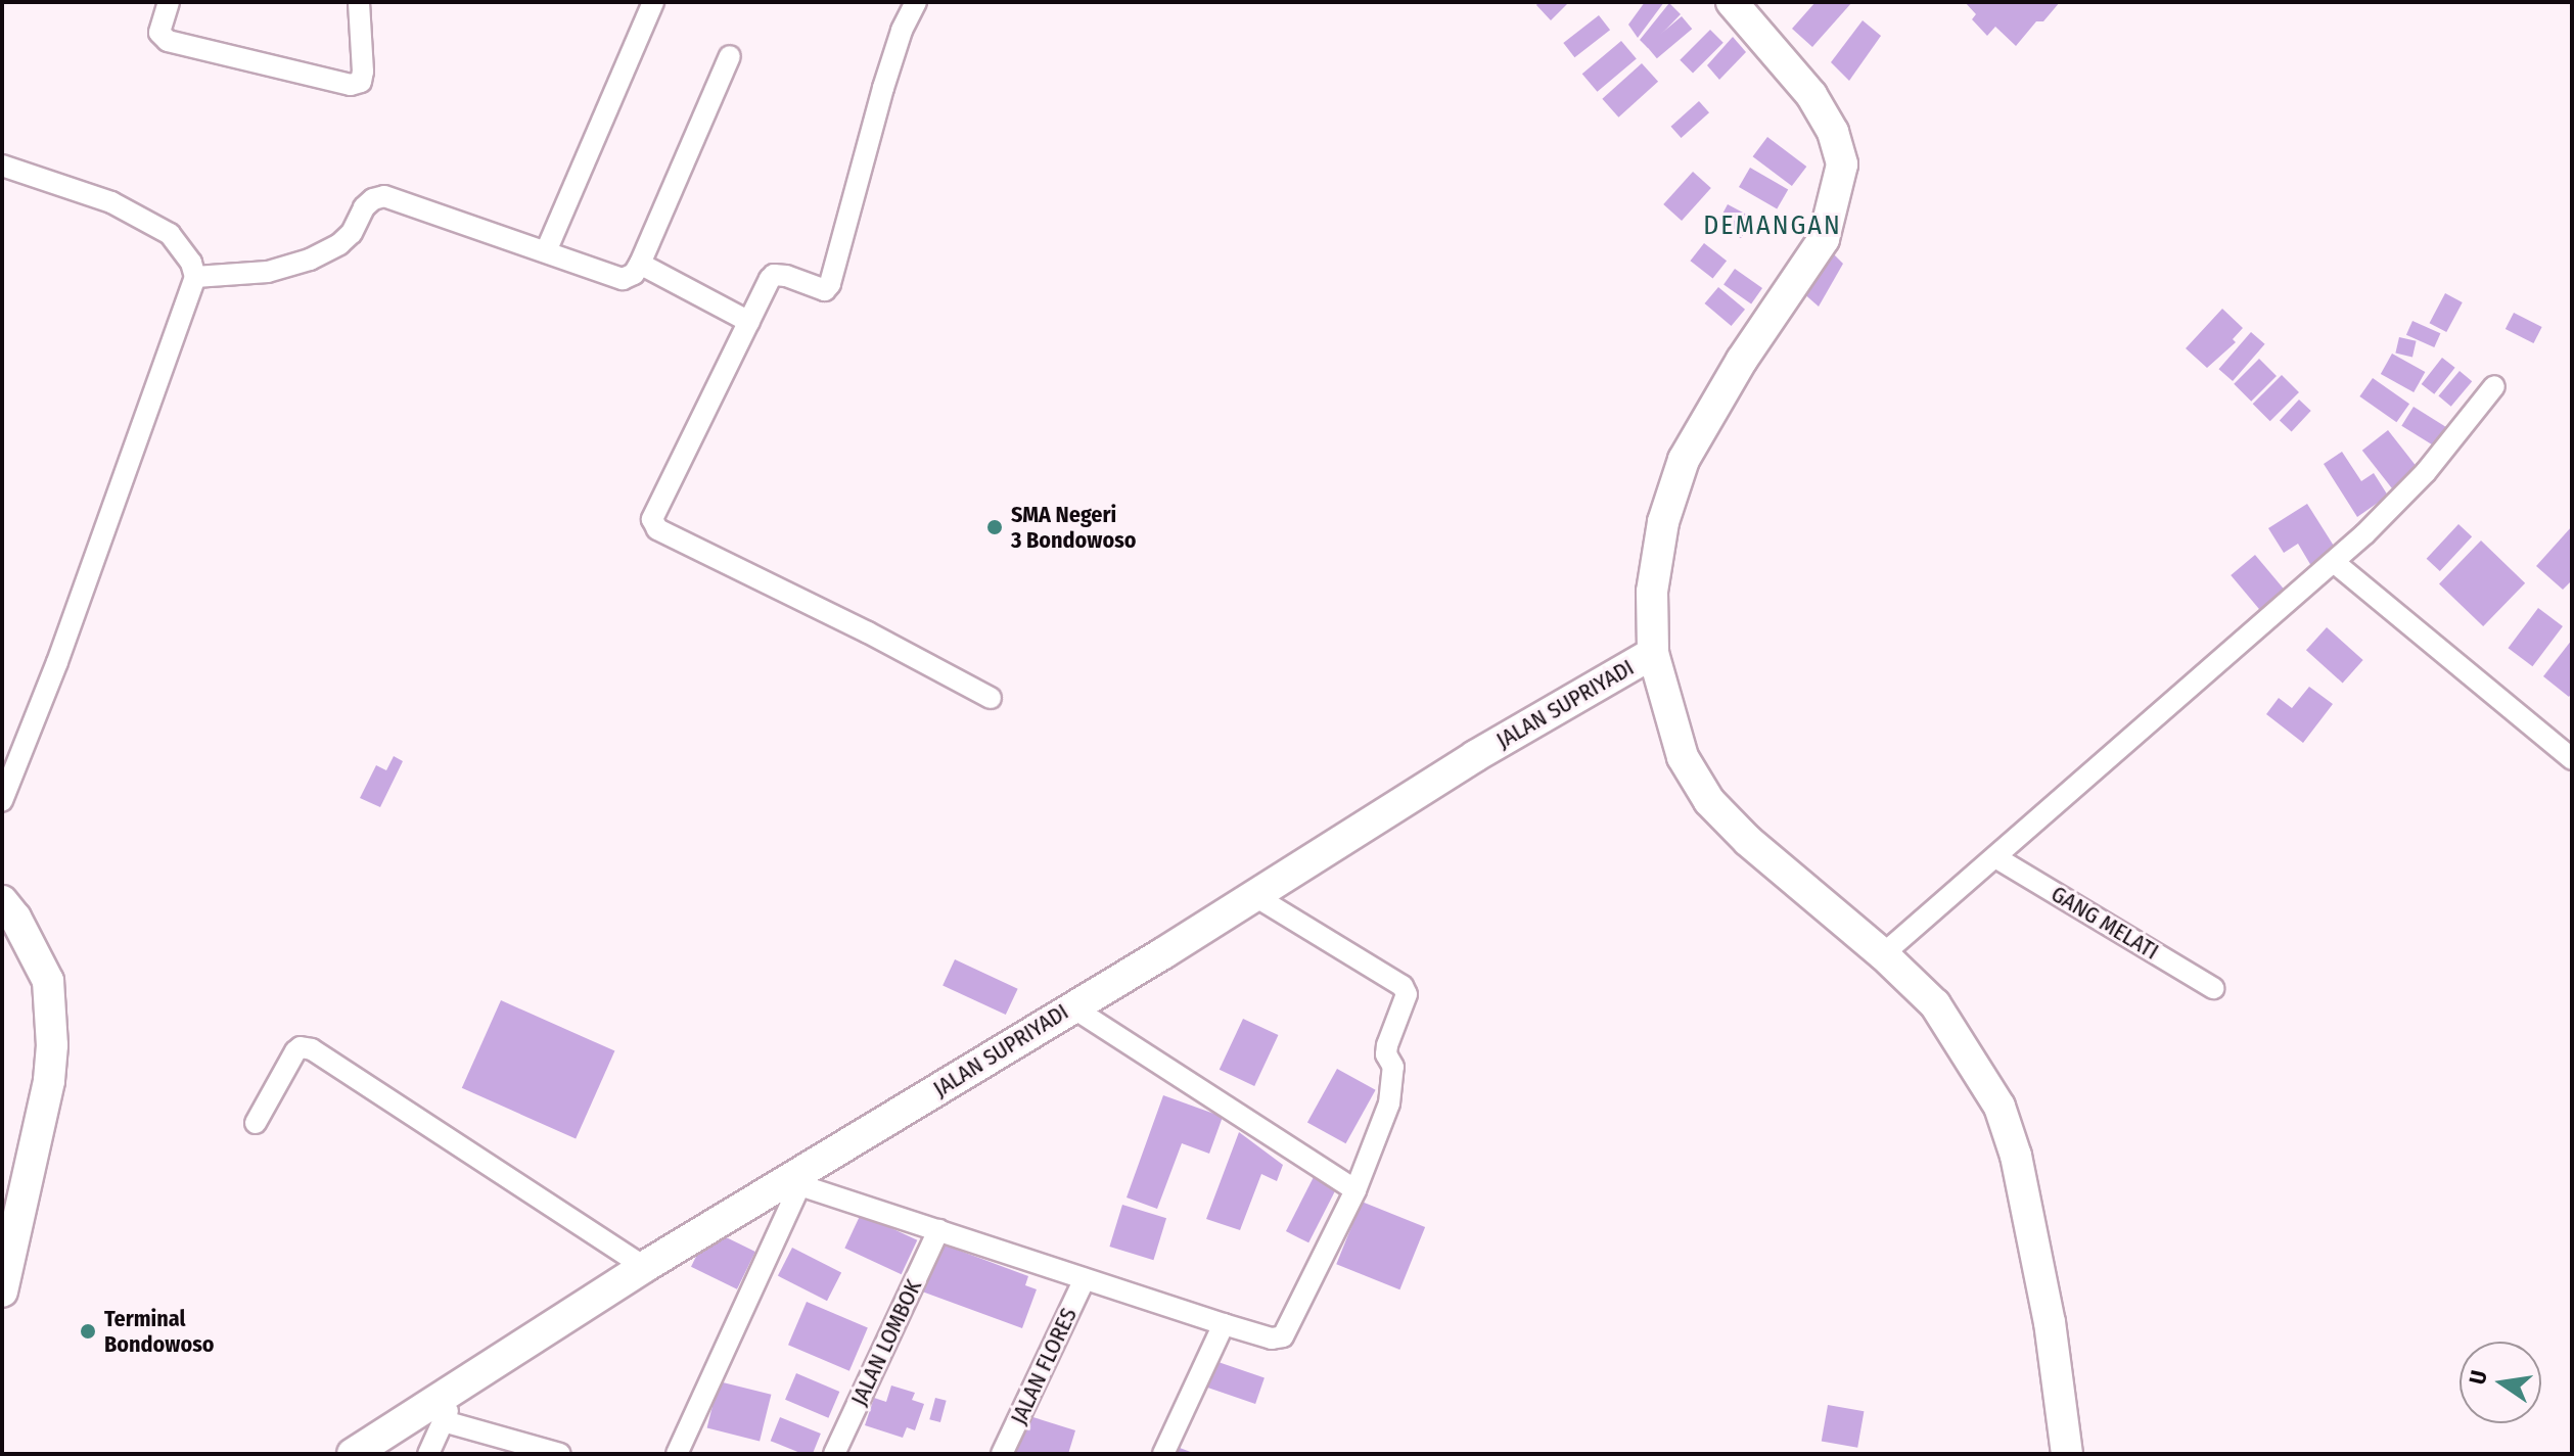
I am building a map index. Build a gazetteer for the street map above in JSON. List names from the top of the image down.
{
  "streets": {
    "street": [
      "JALAN SUPRIYADI",
      "GANG MELATI",
      "JALAN LOMBOK",
      "JALAN FLORES"
    ]
  },
  "districts": ["DEMANGAN"],
  "places": ["SMA Negeri 3 Bondowoso", "Terminal Bondowoso"],
  "north": "left"
}
